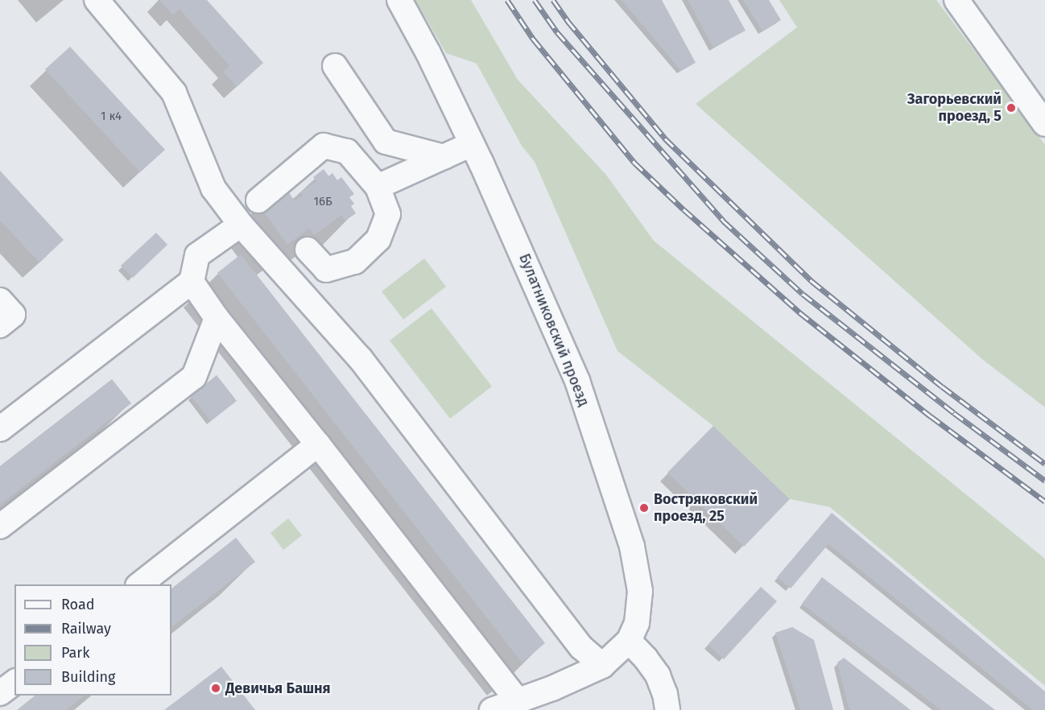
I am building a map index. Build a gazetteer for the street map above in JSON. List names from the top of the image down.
{
  "streets": {
    "street": ["Булатниковский проезд"]
  },
  "places": ["Загорьевский проезд, 5", "Востряковский проезд, 25", "Девичья Башня"],
  "house_numbers": ["1 к4", "16Б"],
  "legend": [
    "Road",
    "Railway",
    "Park",
    "Building"
  ]
}
